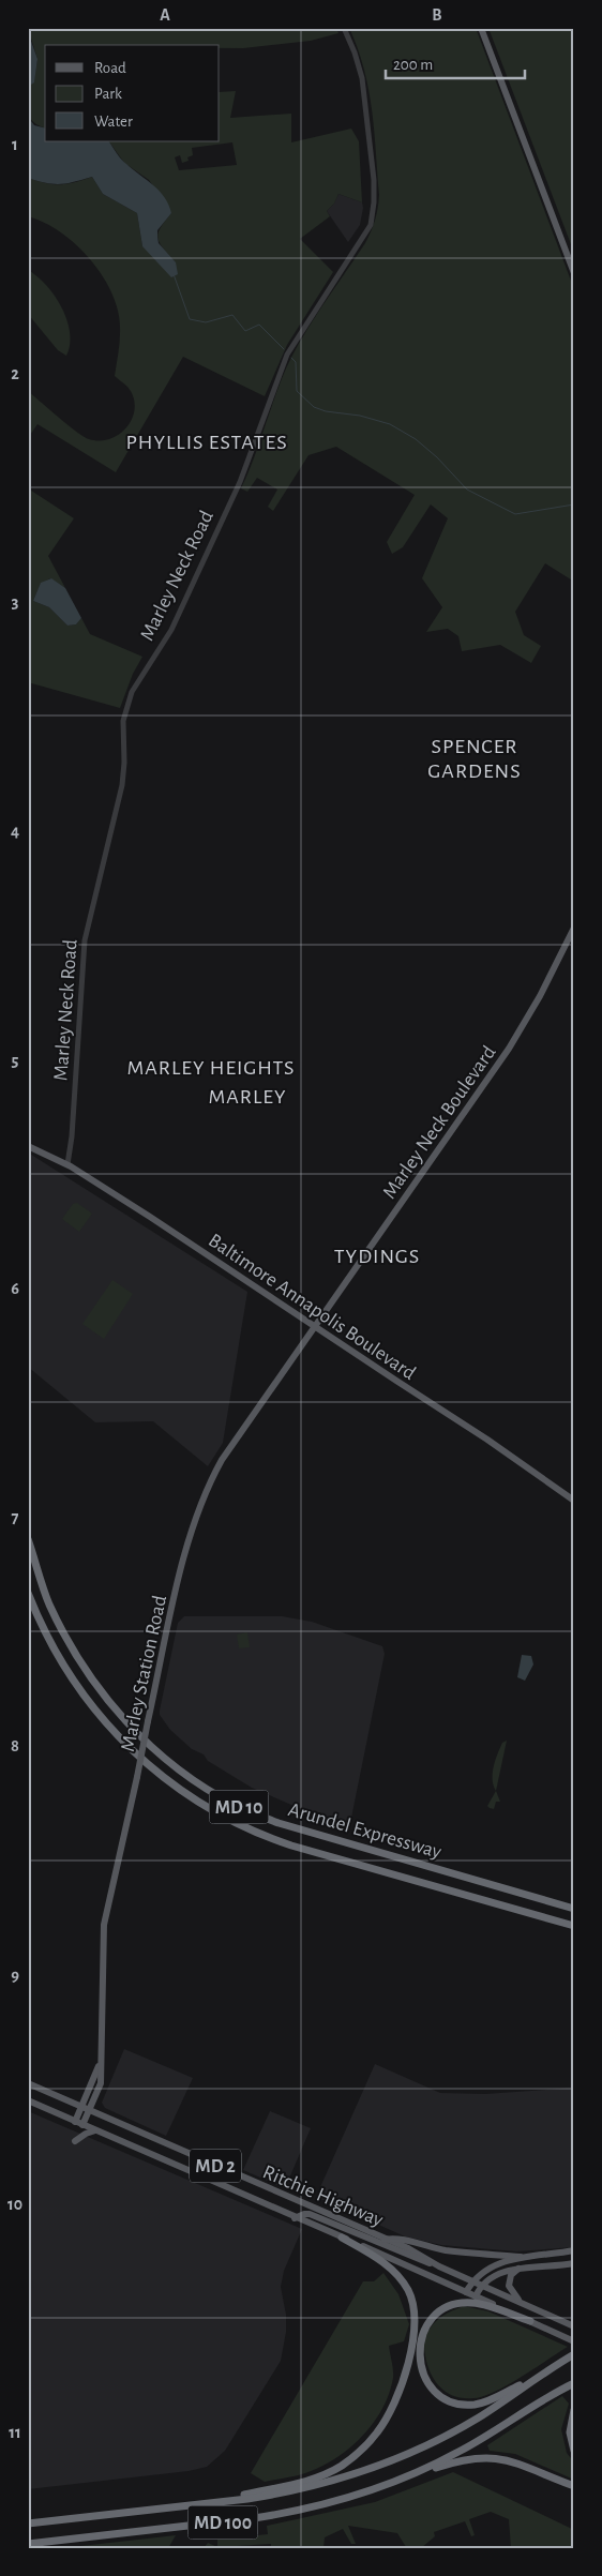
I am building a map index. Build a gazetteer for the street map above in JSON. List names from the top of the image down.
{
  "streets": {
    "highway": ["MD 10", "Arundel Expressway", "MD 100"],
    "main road": [
      "Marley Neck Boulevard",
      "Baltimore Annapolis Boulevard",
      "Marley Station Road",
      "MD 2",
      "Ritchie Highway"
    ],
    "street": ["Marley Neck Road"]
  },
  "crossings": [
    ["Marley Neck Road", "Baltimore Annapolis Boulevard"],
    ["Marley Neck Boulevard", "Baltimore Annapolis Boulevard"],
    ["Marley Neck Boulevard", "Marley Station Road"],
    ["Baltimore Annapolis Boulevard", "Marley Station Road"],
    ["Marley Station Road", "Ritchie Highway"]
  ],
  "districts": [
    "PHYLLIS ESTATES",
    "SPENCER GARDENS",
    "MARLEY HEIGHTS",
    "MARLEY",
    "TYDINGS"
  ],
  "legend": ["Road", "Park", "Water"],
  "scale_bar": "200 m",
  "grid": {
    "columns": ["A", "B"],
    "rows": [
      "1",
      "2",
      "3",
      "4",
      "5",
      "6",
      "7",
      "8",
      "9",
      "10",
      "11"
    ]
  }
}
